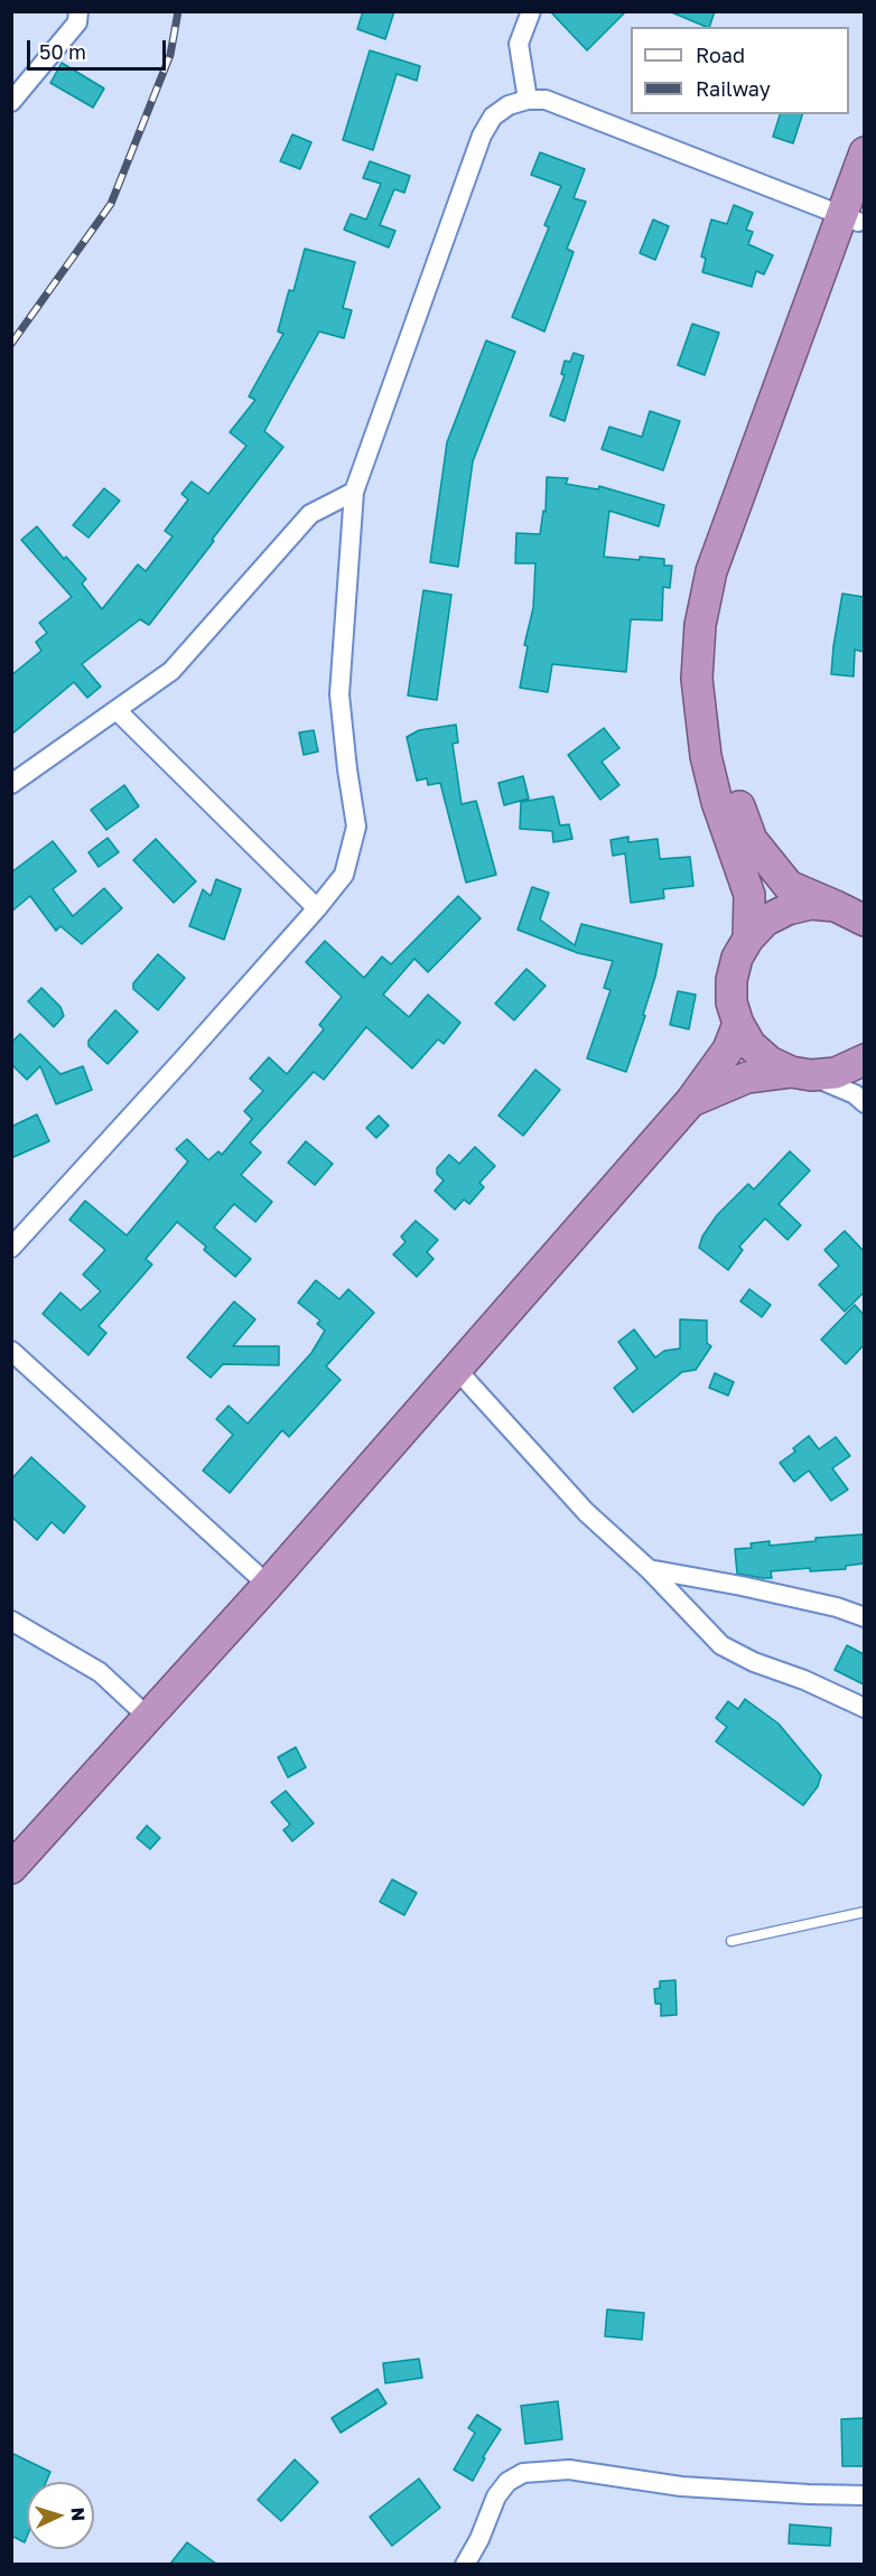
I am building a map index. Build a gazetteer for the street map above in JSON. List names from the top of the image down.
{
  "legend": ["Road", "Railway"],
  "scale_bar": "50 m",
  "north": "right"
}
